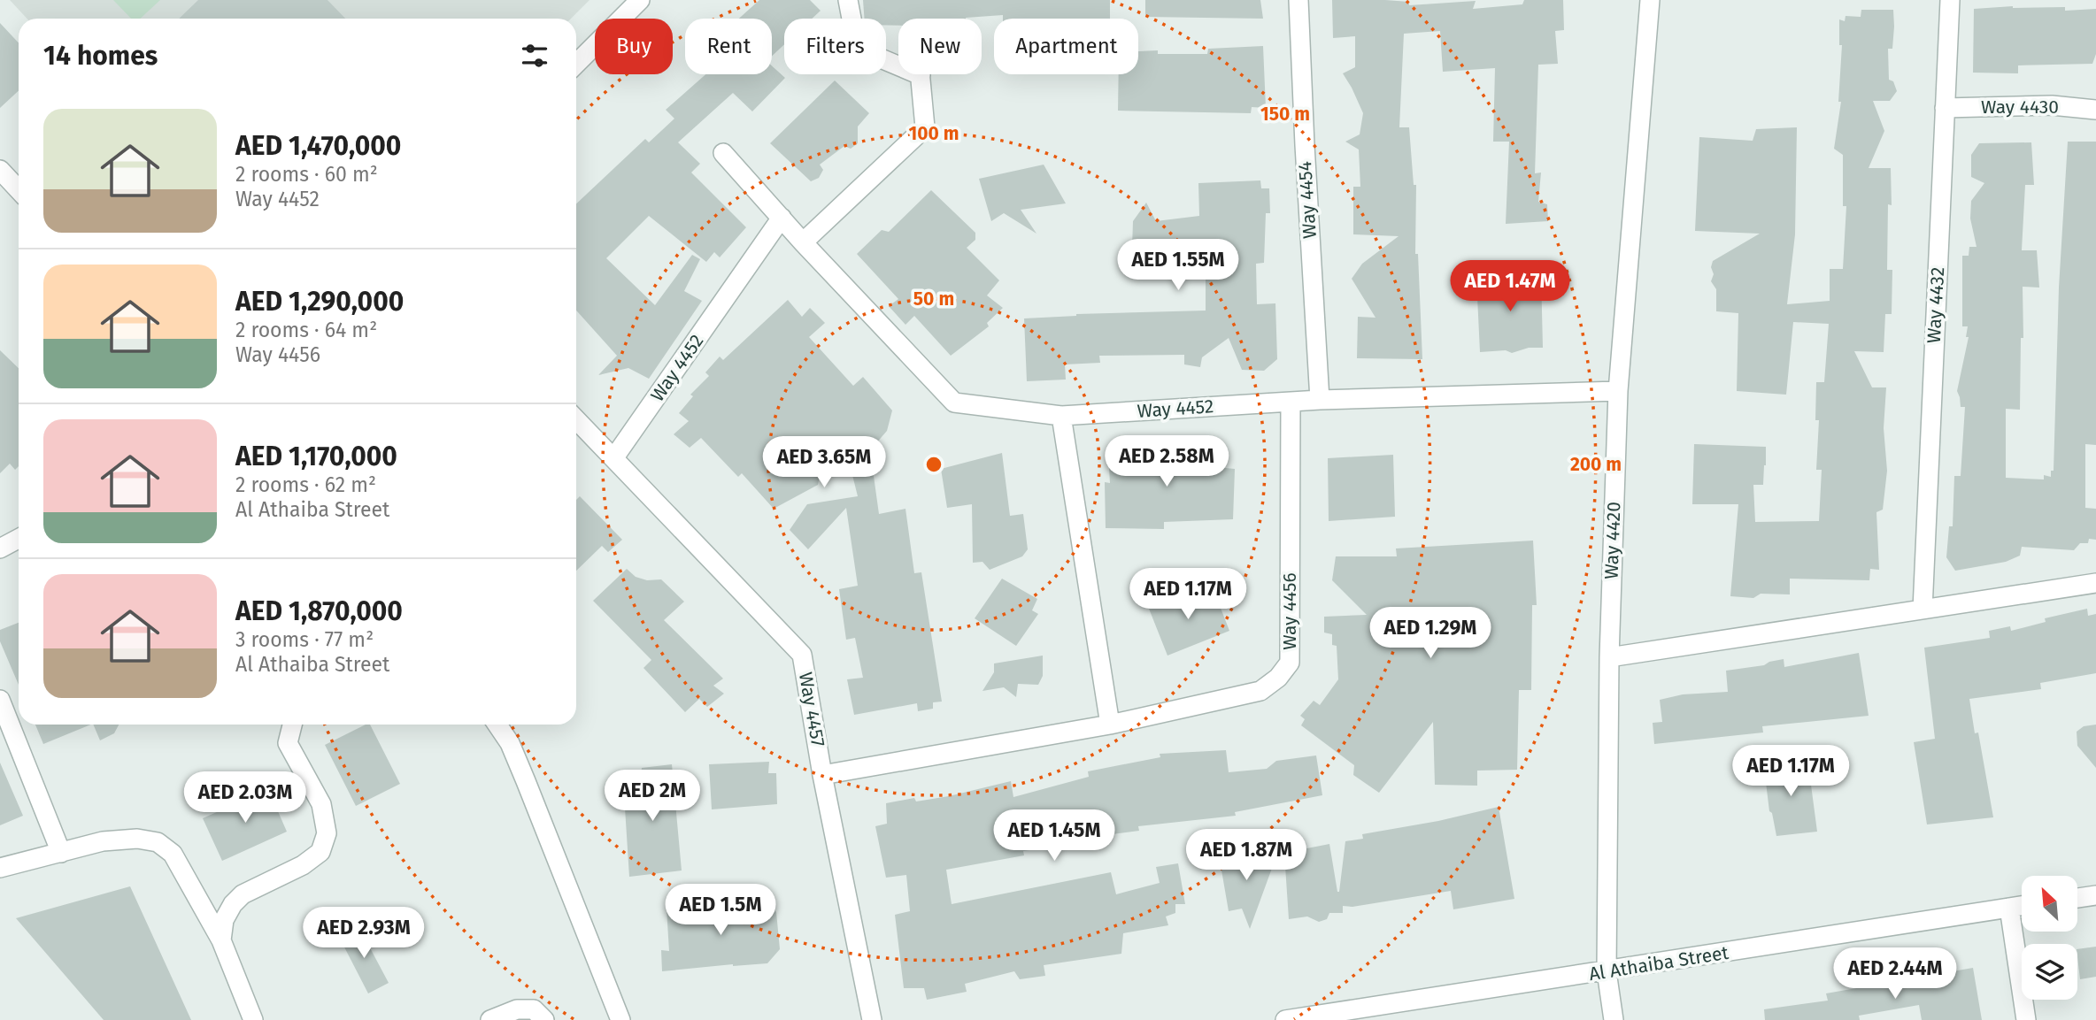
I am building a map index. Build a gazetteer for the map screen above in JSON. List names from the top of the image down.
{
  "streets": {
    "street": [
      "Way 4430",
      "Way 4454",
      "Way 4432",
      "Way 4452",
      "Way 4420",
      "Way 4456",
      "Way 4457",
      "Al Athaiba Street"
    ]
  },
  "crossings": [
    ["Way 4430", "Way 4432"],
    ["Way 4454", "Way 4452"],
    ["Way 4452", "Way 4420"],
    ["Way 4452", "Way 4456"],
    ["Way 4452", "Way 4457"],
    ["Way 4420", "Al Athaiba Street"],
    ["Way 4456", "Way 4457"]
  ],
  "north": "top left",
  "page": {
    "chip": [
      "Buy",
      "Rent",
      "Filters",
      "New",
      "Apartment"
    ],
    "heading": "14 homes",
    "list": [
      {
        "name": "AED 1,470,000",
        "note": "2 rooms · 60 m² · Way 4452"
      },
      {
        "name": "AED 1,290,000",
        "note": "2 rooms · 64 m² · Way 4456"
      },
      {
        "name": "AED 1,170,000",
        "note": "2 rooms · 62 m² · Al Athaiba Street"
      },
      {
        "name": "AED 1,870,000",
        "note": "3 rooms · 77 m² · Al Athaiba Street"
      }
    ],
    "price": [
      "AED 1.55M",
      "AED 1.47M",
      "AED 2.58M",
      "AED 3.65M",
      "AED 1.17M",
      "AED 1.29M",
      "AED 1.17M",
      "AED 2M",
      "AED 2.03M",
      "AED 1.45M",
      "AED 1.87M",
      "AED 1.5M",
      "AED 2.93M",
      "AED 2.44M"
    ]
  },
  "rings": [
    "150 m",
    "100 m",
    "50 m",
    "200 m"
  ]
}
